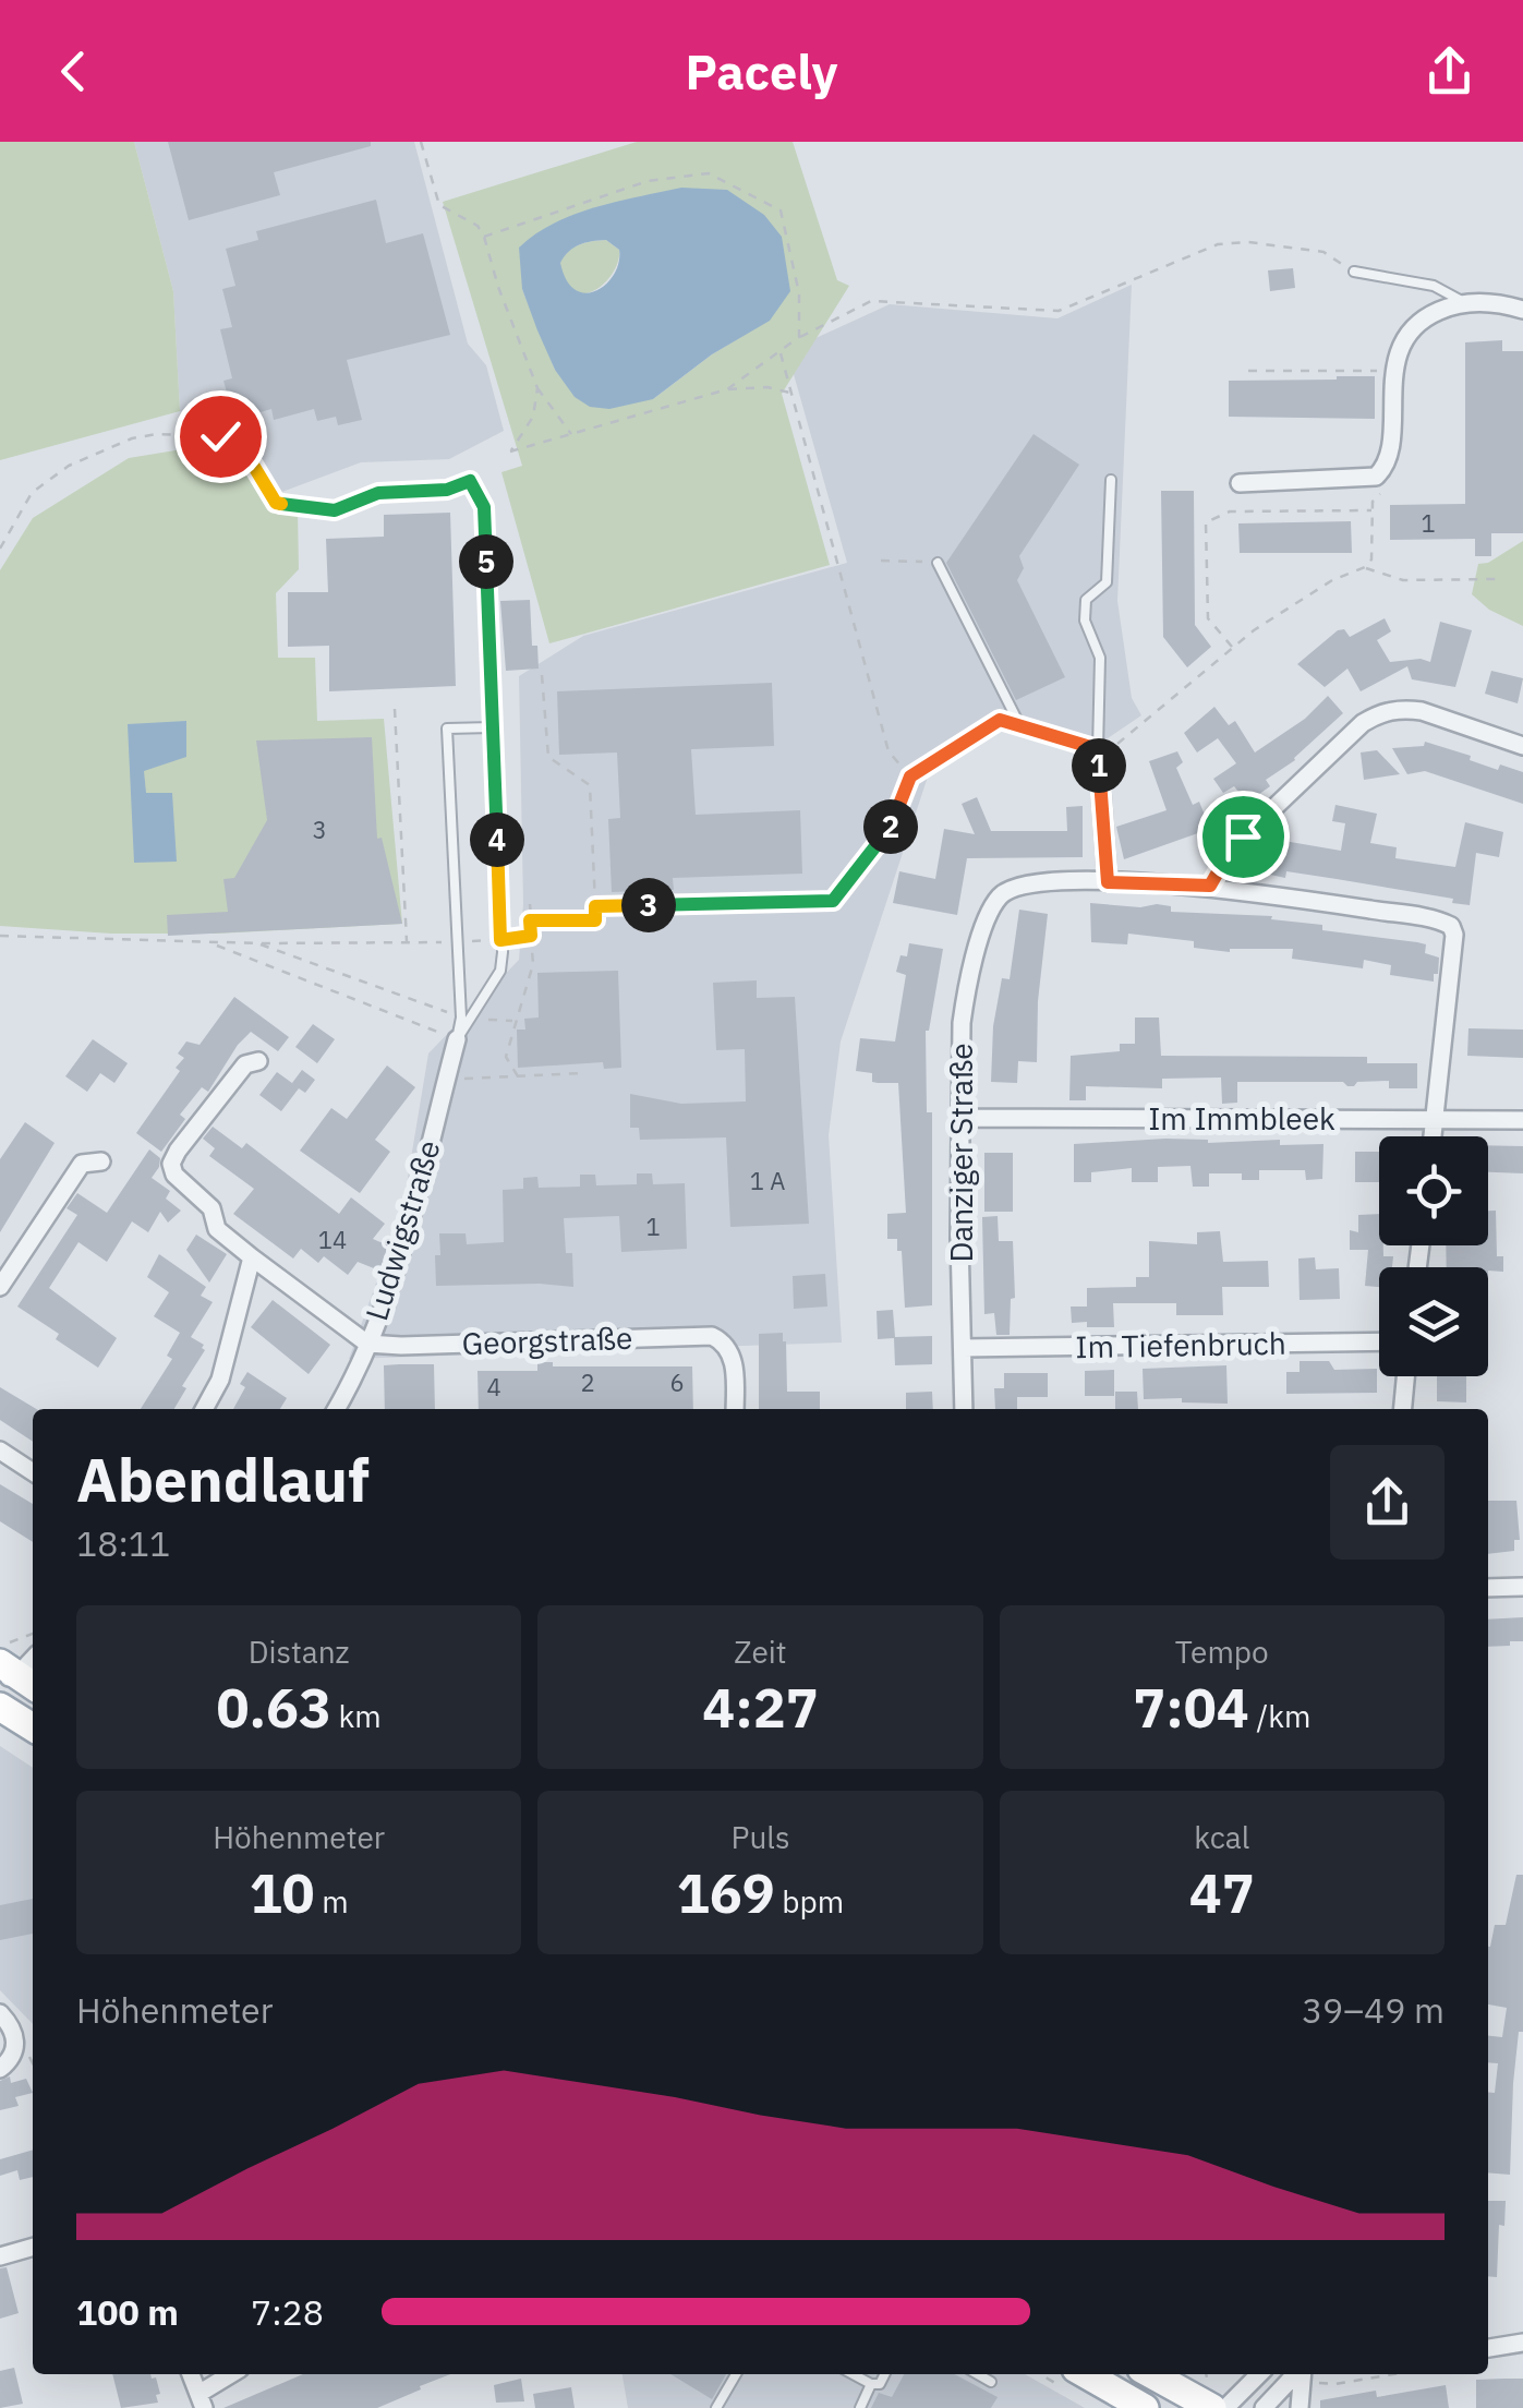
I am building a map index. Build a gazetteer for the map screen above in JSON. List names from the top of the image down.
{
  "streets": {
    "street": [
      "Im Immbleek",
      "Danziger Straße",
      "Ludwigstraße",
      "Georgstraße",
      "Im Tiefenbruch"
    ]
  },
  "crossings": [
    ["Im Immbleek", "Danziger Straße"],
    ["Danziger Straße", "Im Tiefenbruch"],
    ["Ludwigstraße", "Georgstraße"]
  ],
  "house_numbers": [
    "1",
    "3",
    "1 A",
    "1",
    "14",
    "2",
    "6",
    "4"
  ],
  "page": {
    "header": "Pacely",
    "pins": [
      "5",
      "1",
      "2",
      "4",
      "3"
    ],
    "heading": ["Abendlauf", "18:11"],
    "stats": [
      ["Distanz", "0.63 km"],
      ["Zeit", "4:27"],
      ["Tempo", "7:04 /km"],
      ["Höhenmeter", "10 m"],
      ["Puls", "169 bpm"],
      ["kcal", "47"]
    ],
    "chart": ["Höhenmeter", "39–49 m"],
    "list": [
      {
        "name": "100 m",
        "note": "7:28"
      }
    ]
  }
}
